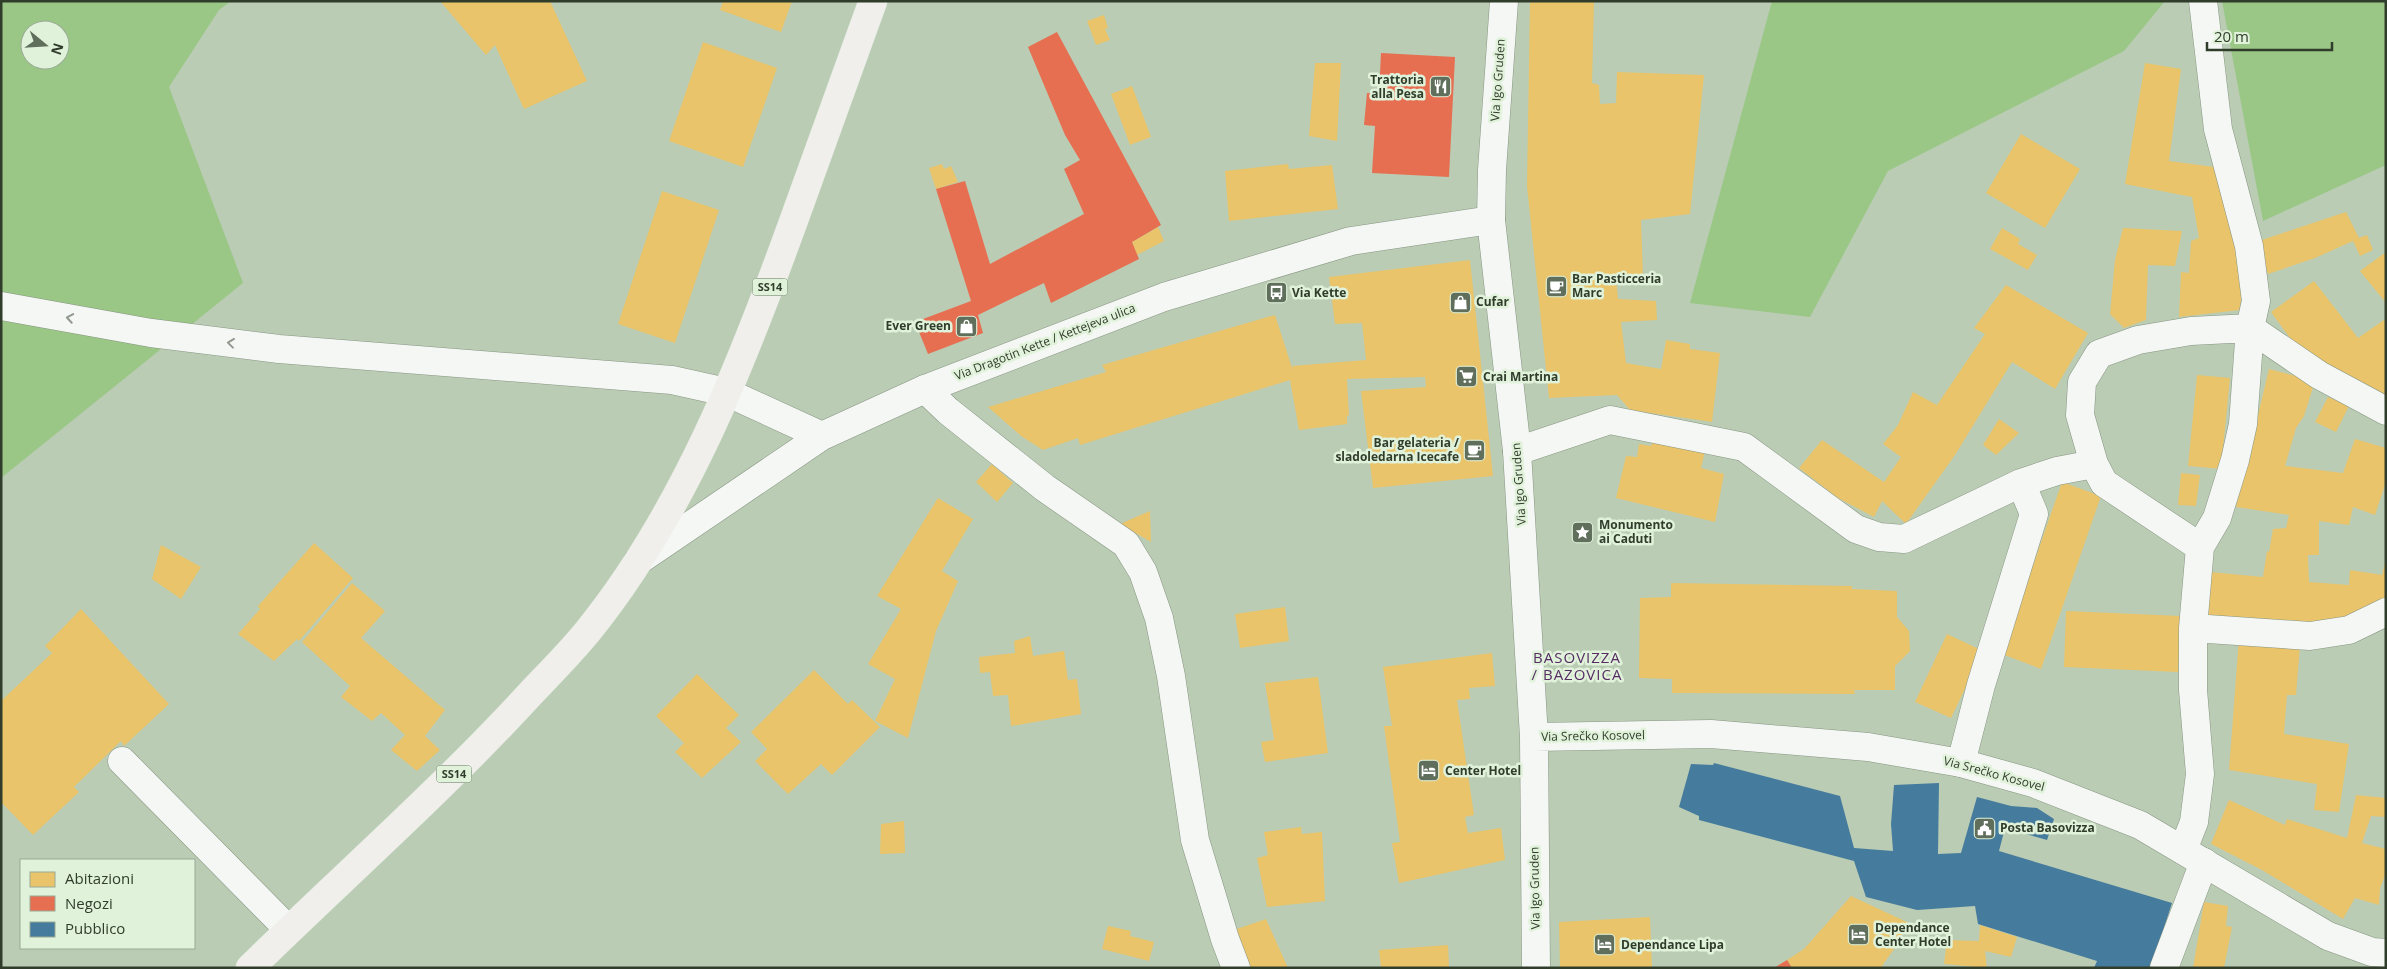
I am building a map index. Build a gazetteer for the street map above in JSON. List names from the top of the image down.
{
  "streets": {
    "main road": ["SS14"],
    "street": ["Via Igo Gruden", "Via Dragotin Kette / Kettejeva ulica", "Via Srečko Kosovel"]
  },
  "crossings": [
    ["Via Igo Gruden", "Via Dragotin Kette / Kettejeva ulica"],
    ["Via Igo Gruden", "Via Srečko Kosovel"],
    ["SS14", "Via Dragotin Kette / Kettejeva ulica"]
  ],
  "districts": ["BASOVIZZA / BAZOVICA"],
  "places": {
    "restaurant": ["Trattoria alla Pesa"],
    "cafe": ["Bar Pasticceria Marc", "Bar gelateria / sladoledarna Icecafe"],
    "bus stop": ["Via Kette"],
    "shop": ["Cufar", "Ever Green"],
    "supermarket": ["Crai Martina"],
    "place": ["Monumento ai Caduti"],
    "hotel": ["Center Hotel", "Dependance Center Hotel", "Dependance Lipa"],
    "public building": ["Posta Basovizza"]
  },
  "legend": ["Abitazioni", "Negozi", "Pubblico"],
  "scale_bar": "20 m",
  "north": "right"
}
